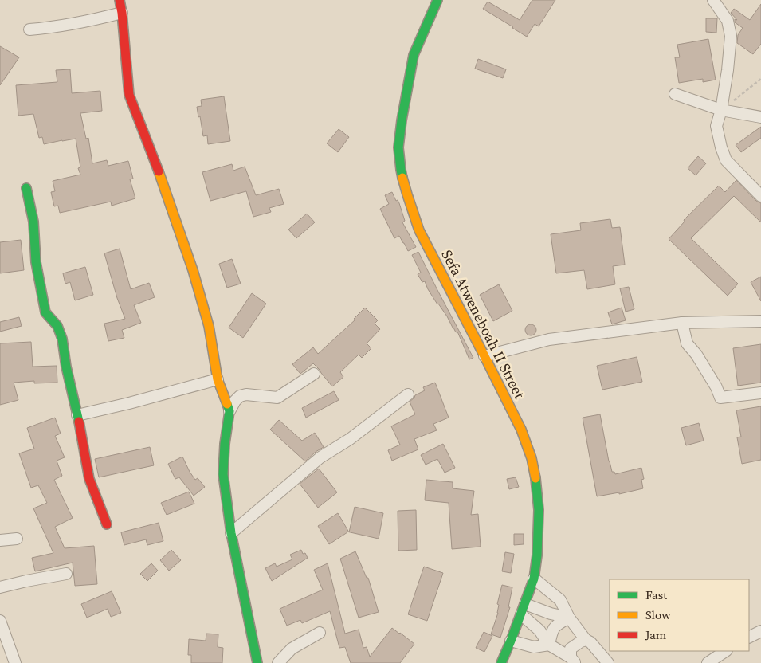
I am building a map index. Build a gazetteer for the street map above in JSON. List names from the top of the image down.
{
  "streets": {
    "street": ["Sefa Atweneboah II Street"]
  },
  "legend": ["Fast", "Slow", "Jam"]
}
